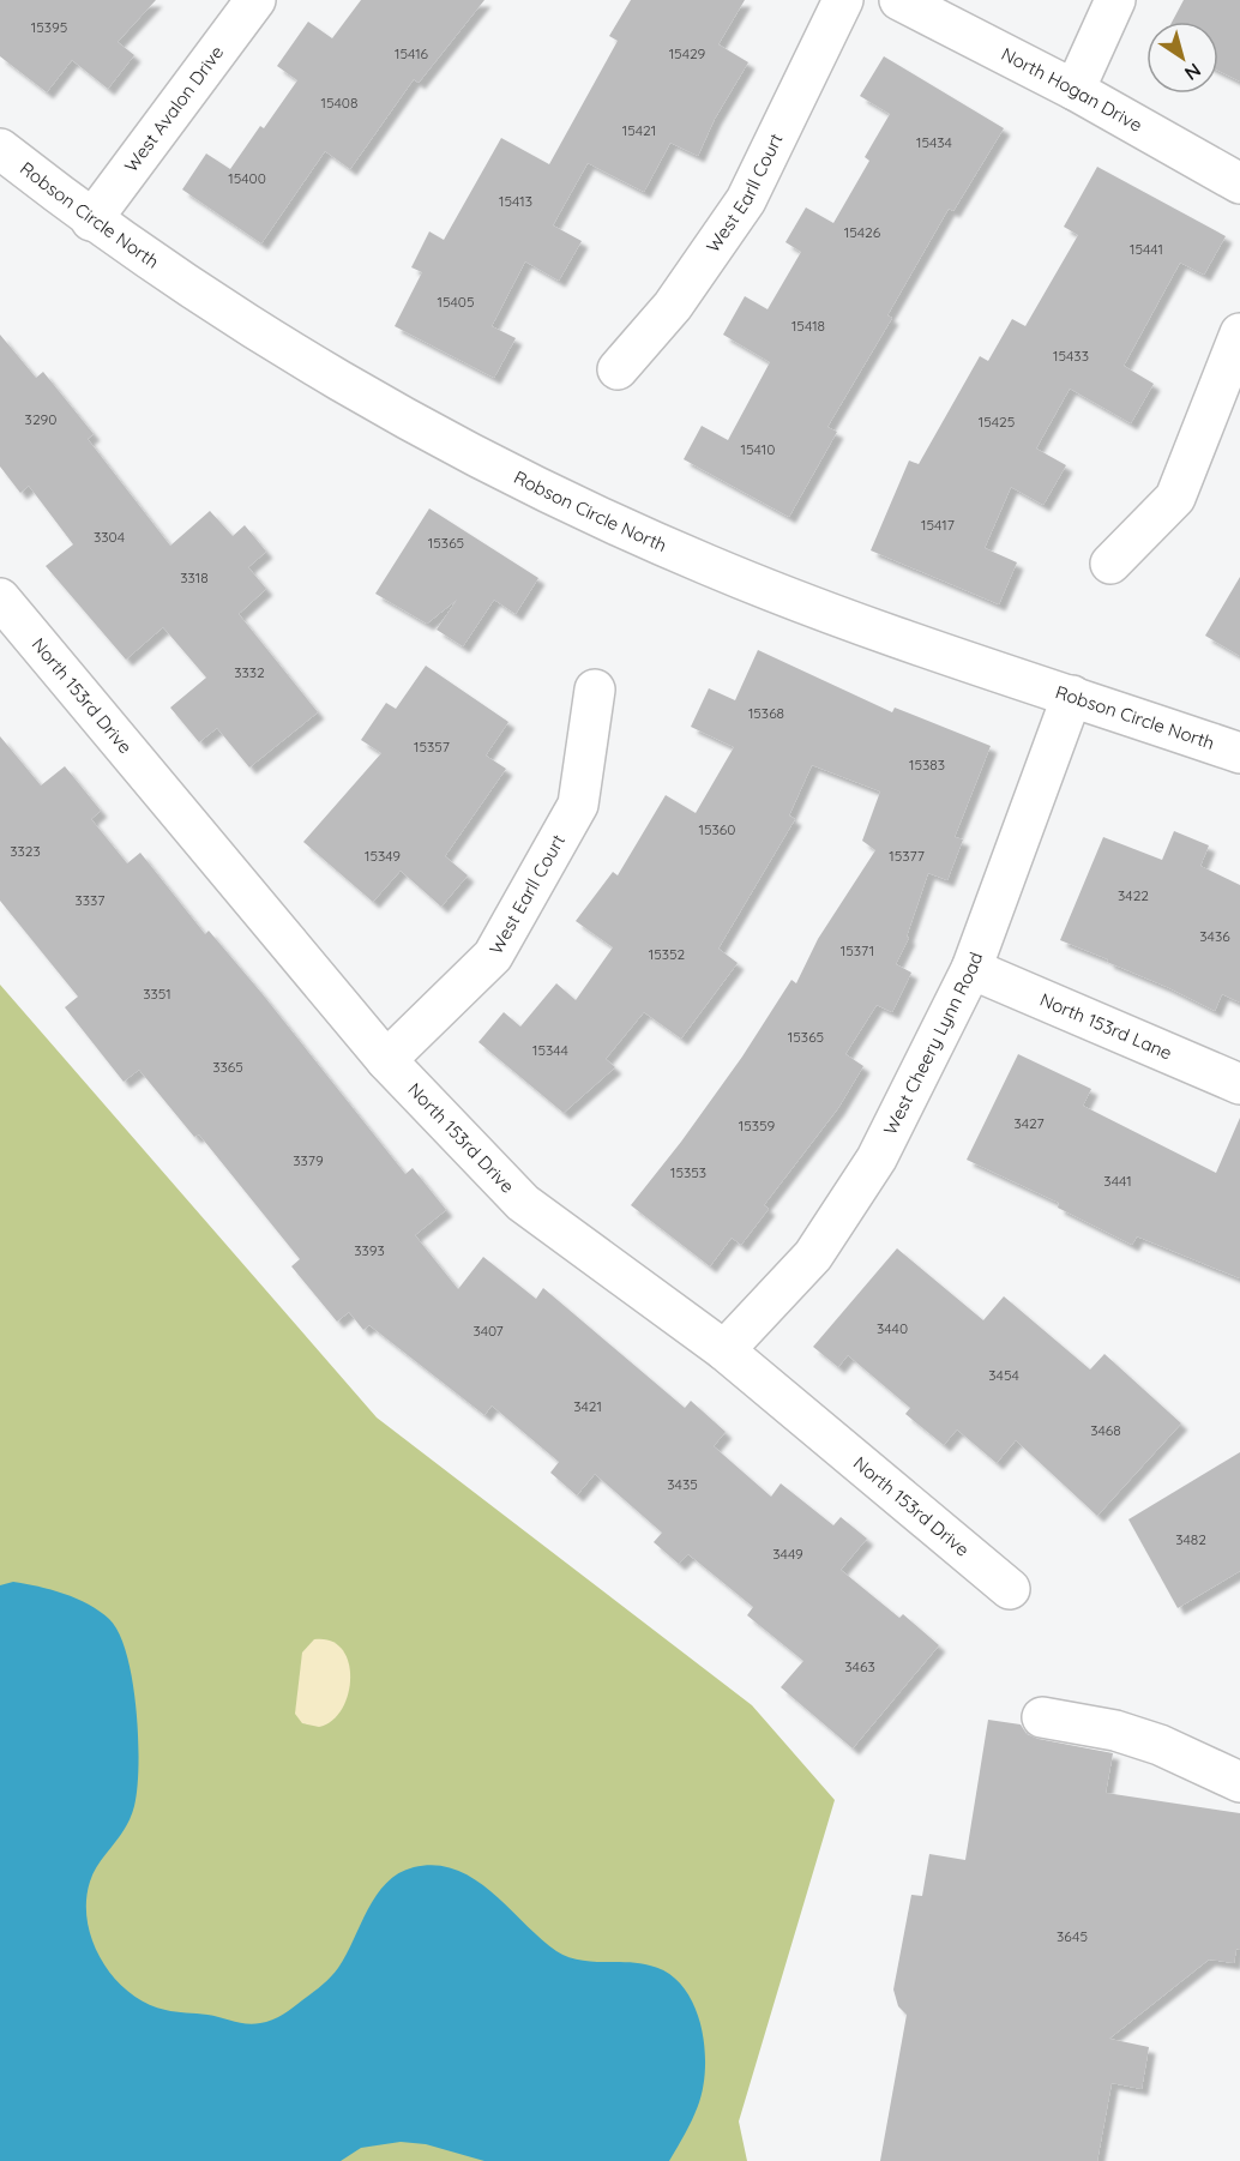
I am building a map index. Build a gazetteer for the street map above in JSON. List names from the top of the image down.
{
  "streets": {
    "street": [
      "North Hogan Drive",
      "West Avalon Drive",
      "West Earll Court",
      "Robson Circle North",
      "North 153rd Drive",
      "North 153rd Lane",
      "West Cheery Lynn Road"
    ]
  },
  "crossings": [
    ["West Avalon Drive", "Robson Circle North"],
    ["West Earll Court", "North 153rd Drive"],
    ["Robson Circle North", "West Cheery Lynn Road"],
    ["North 153rd Drive", "West Cheery Lynn Road"],
    ["North 153rd Lane", "West Cheery Lynn Road"]
  ],
  "house_numbers": [
    "15395",
    "15416",
    "15429",
    "15408",
    "15421",
    "15434",
    "15400",
    "15413",
    "15426",
    "15441",
    "15405",
    "15418",
    "15433",
    "3290",
    "15425",
    "15410",
    "15417",
    "3304",
    "15365",
    "3318",
    "3332",
    "15368",
    "15357",
    "15383",
    "15360",
    "3323",
    "15349",
    "15377",
    "3422",
    "3337",
    "3436",
    "15371",
    "15352",
    "3351",
    "15365",
    "15344",
    "3365",
    "3427",
    "15359",
    "3379",
    "15353",
    "3441",
    "3393",
    "3440",
    "3407",
    "3454",
    "3421",
    "3468",
    "3435",
    "3482",
    "3449",
    "3463",
    "3645"
  ],
  "north": "bottom right"
}
